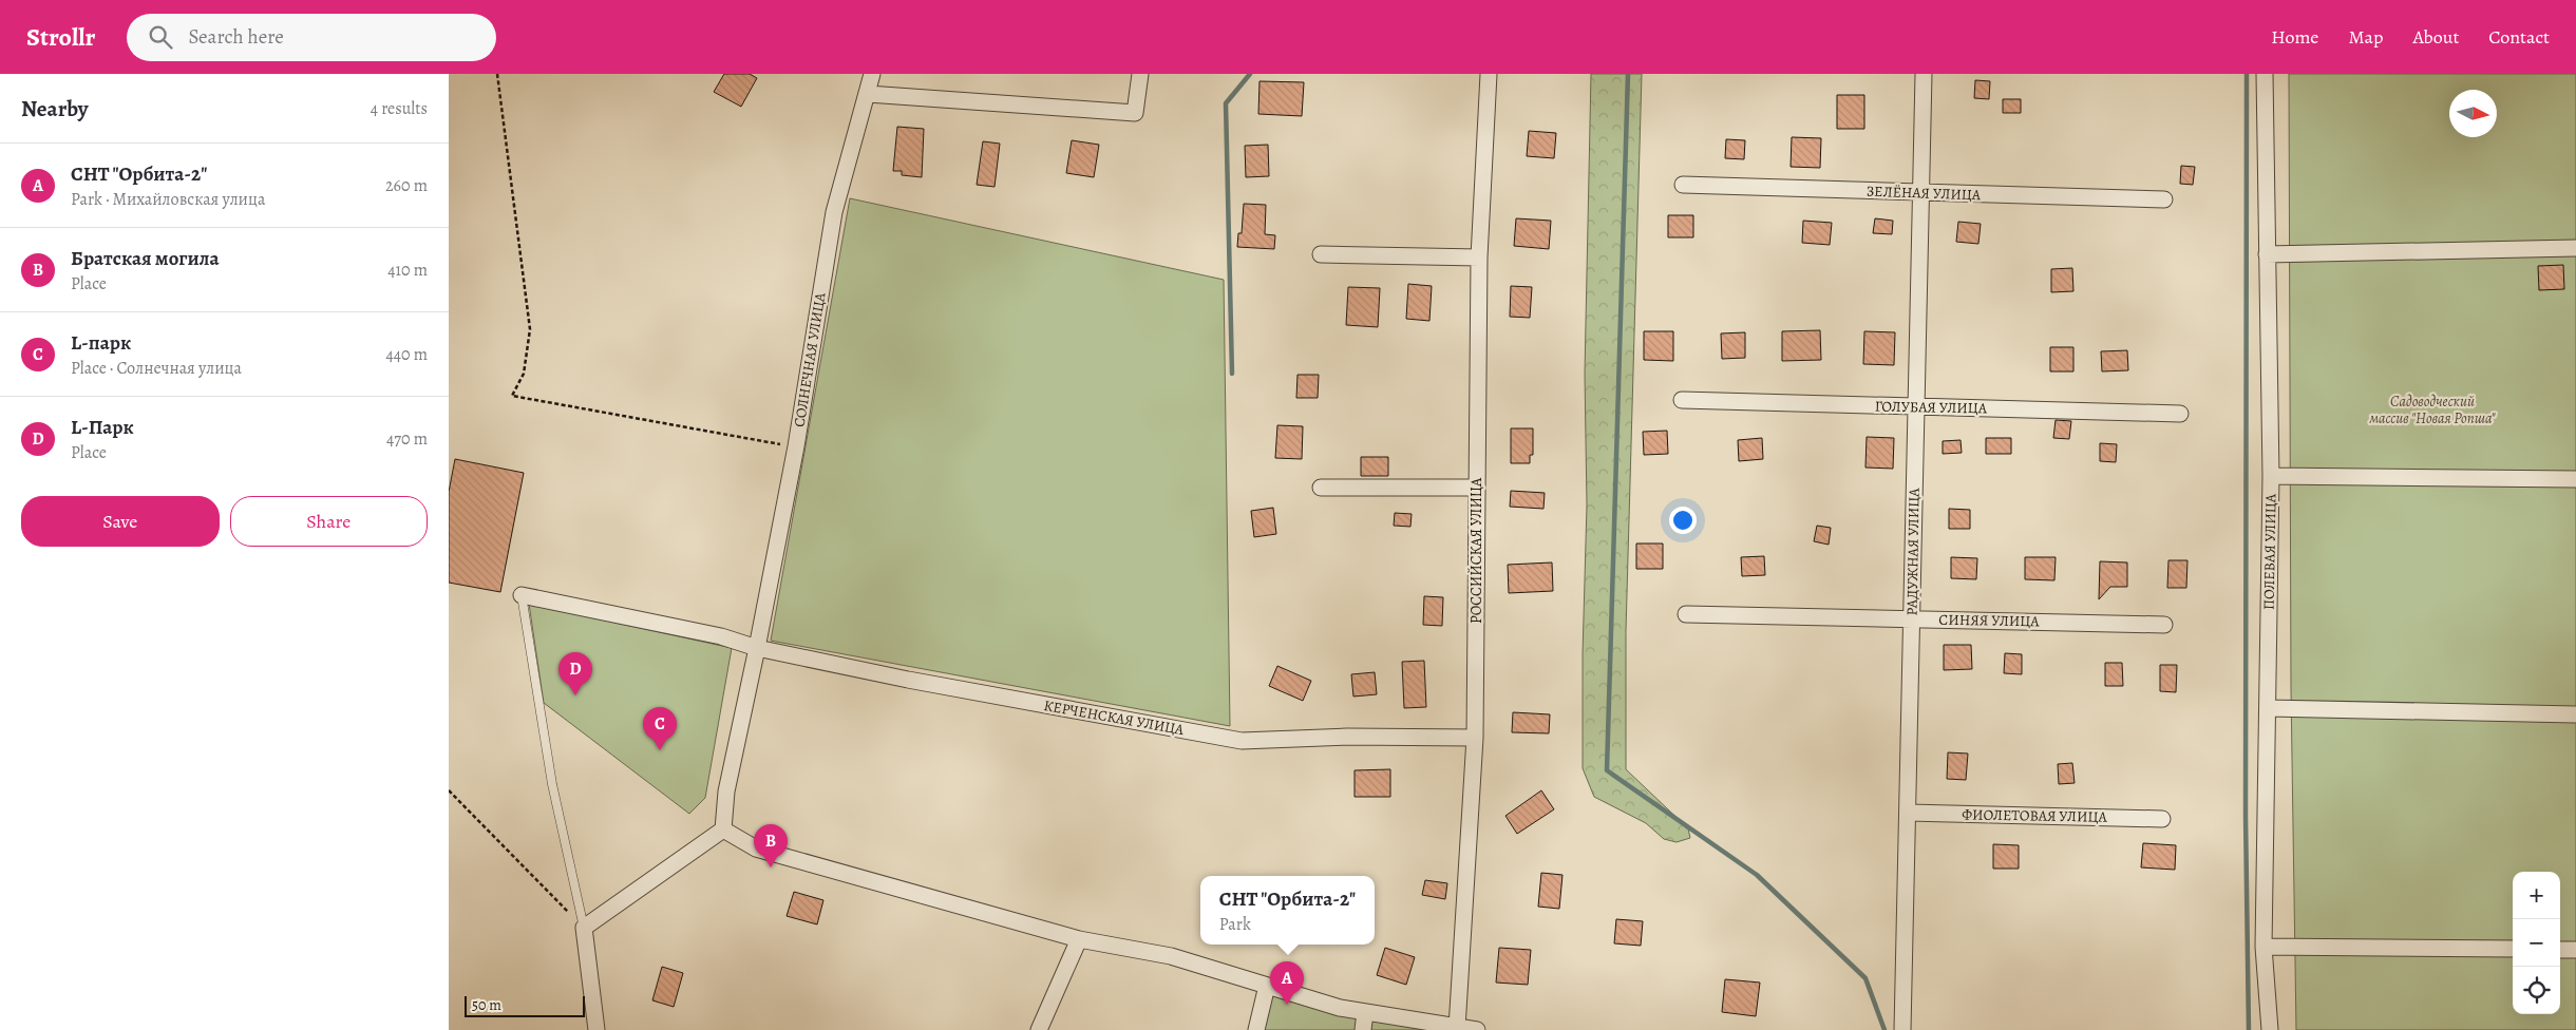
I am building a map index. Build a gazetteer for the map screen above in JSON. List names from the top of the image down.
{
  "streets": {
    "street": [
      "ЗЕЛЁНАЯ УЛИЦА",
      "СОЛНЕЧНАЯ УЛИЦА",
      "ГОЛУБАЯ УЛИЦА",
      "РОССИЙСКАЯ УЛИЦА",
      "РАДУЖНАЯ УЛИЦА",
      "ПОЛЕВАЯ УЛИЦА",
      "СИНЯЯ УЛИЦА",
      "КЕРЧЕНСКАЯ УЛИЦА",
      "ФИОЛЕТОВАЯ УЛИЦА"
    ]
  },
  "crossings": [
    ["ЗЕЛЁНАЯ УЛИЦА", "РАДУЖНАЯ УЛИЦА"],
    ["СОЛНЕЧНАЯ УЛИЦА", "КЕРЧЕНСКАЯ УЛИЦА"],
    ["ГОЛУБАЯ УЛИЦА", "РАДУЖНАЯ УЛИЦА"],
    ["РОССИЙСКАЯ УЛИЦА", "КЕРЧЕНСКАЯ УЛИЦА"],
    ["РАДУЖНАЯ УЛИЦА", "СИНЯЯ УЛИЦА"],
    ["РАДУЖНАЯ УЛИЦА", "ФИОЛЕТОВАЯ УЛИЦА"]
  ],
  "parks": ["Садоводческий массив \"Новая Ропша\""],
  "scale_bar": "50 m",
  "north": "right",
  "page": {
    "header": "Strollr",
    "search": "Search here",
    "nav": [
      "Home",
      "Map",
      "About",
      "Contact"
    ],
    "heading": ["Nearby", "4 results"],
    "list": [
      {
        "mark": "A",
        "name": "СНТ \"Орбита-2\"",
        "note": "Park · Михайловская улица",
        "value": "260 m"
      },
      {
        "mark": "B",
        "name": "Братская могила",
        "note": "Place",
        "value": "410 m"
      },
      {
        "mark": "C",
        "name": "L-парк",
        "note": "Place · Солнечная улица",
        "value": "440 m"
      },
      {
        "mark": "D",
        "name": "L-Парк",
        "note": "Place",
        "value": "470 m"
      }
    ],
    "buttons": ["Save", "Share"],
    "pins": [
      "D",
      "C",
      "B",
      "A"
    ],
    "map_buttons": ["+", "−"],
    "popup": ["СНТ \"Орбита-2\"", "Park"],
    "scale": "50 m"
  }
}
